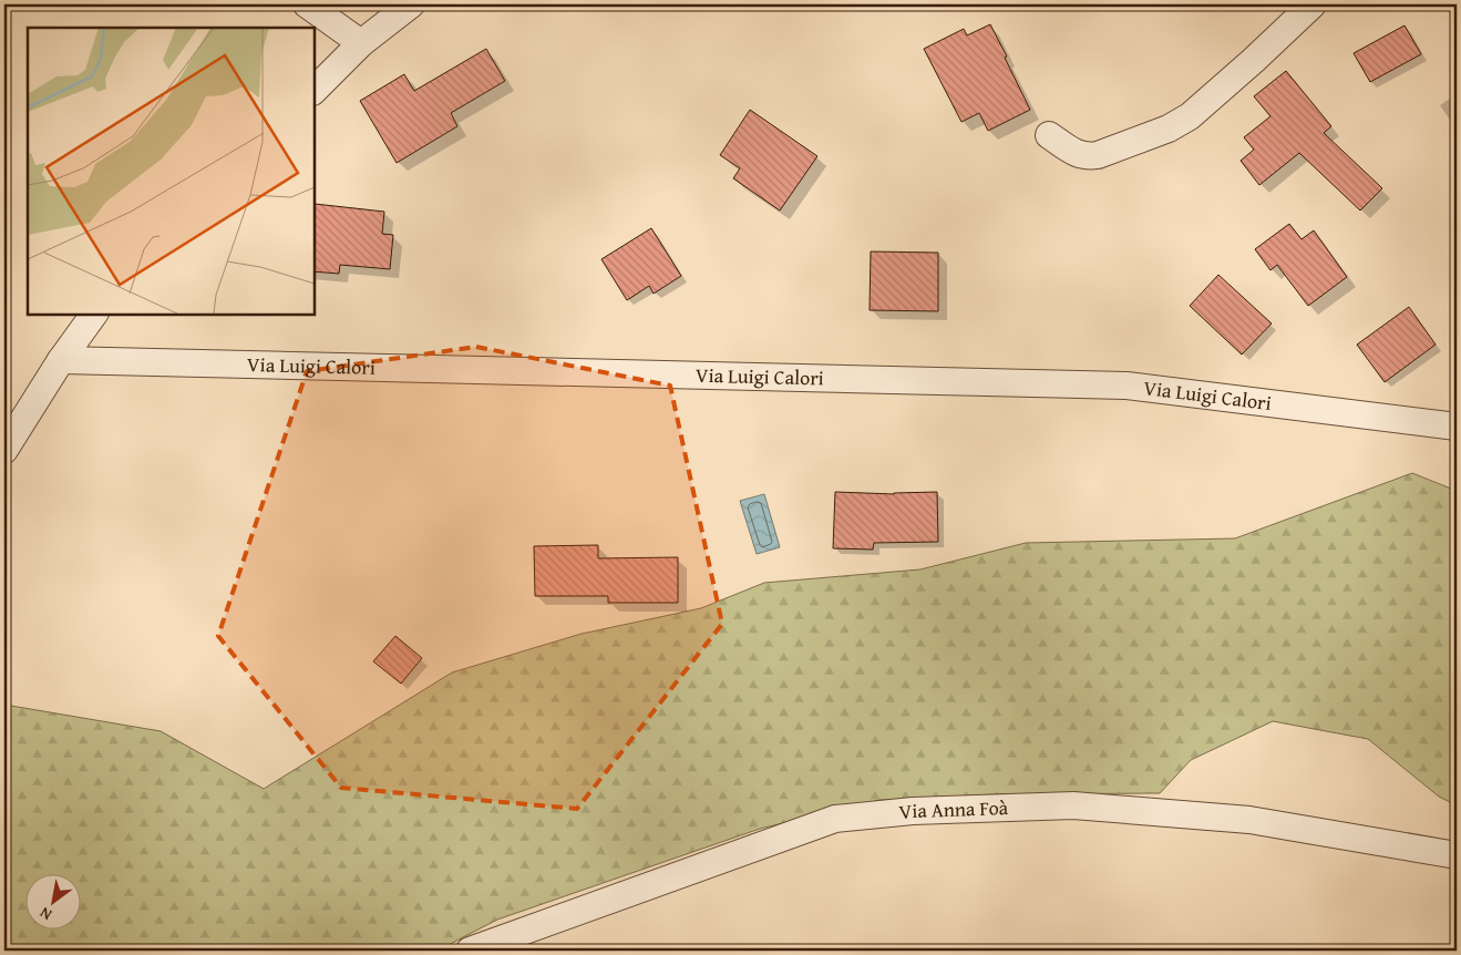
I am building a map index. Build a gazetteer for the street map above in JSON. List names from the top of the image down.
{
  "streets": {
    "street": ["Via Luigi Calori", "Via Anna Foà"]
  },
  "north": "bottom left"
}
